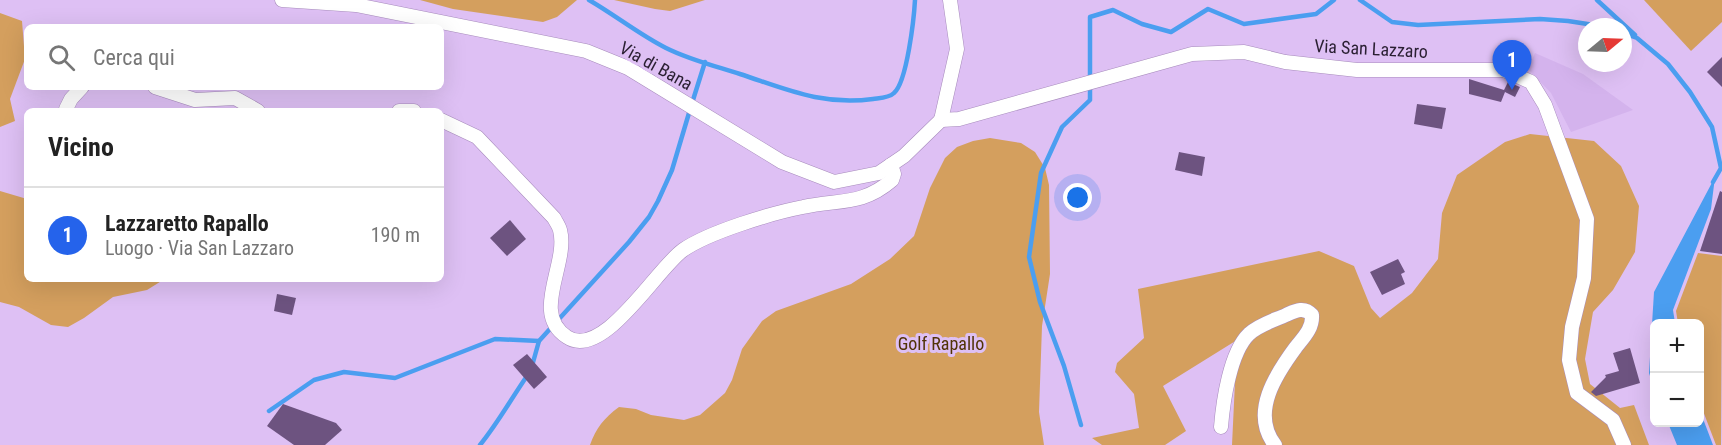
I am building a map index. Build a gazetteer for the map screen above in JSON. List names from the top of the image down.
{
  "streets": {
    "street": ["Via San Lazzaro", "Via di Bana"]
  },
  "crossings": [
    ["Via San Lazzaro", "Via di Bana"]
  ],
  "parks": ["Golf Rapallo"],
  "north": "right",
  "page": {
    "search": "Cerca qui",
    "pins": "1",
    "heading": "Vicino",
    "list": [
      {
        "mark": "1",
        "name": "Lazzaretto Rapallo",
        "note": "Luogo · Via San Lazzaro",
        "value": "190 m"
      }
    ],
    "map_buttons": ["+", "−"]
  }
}
